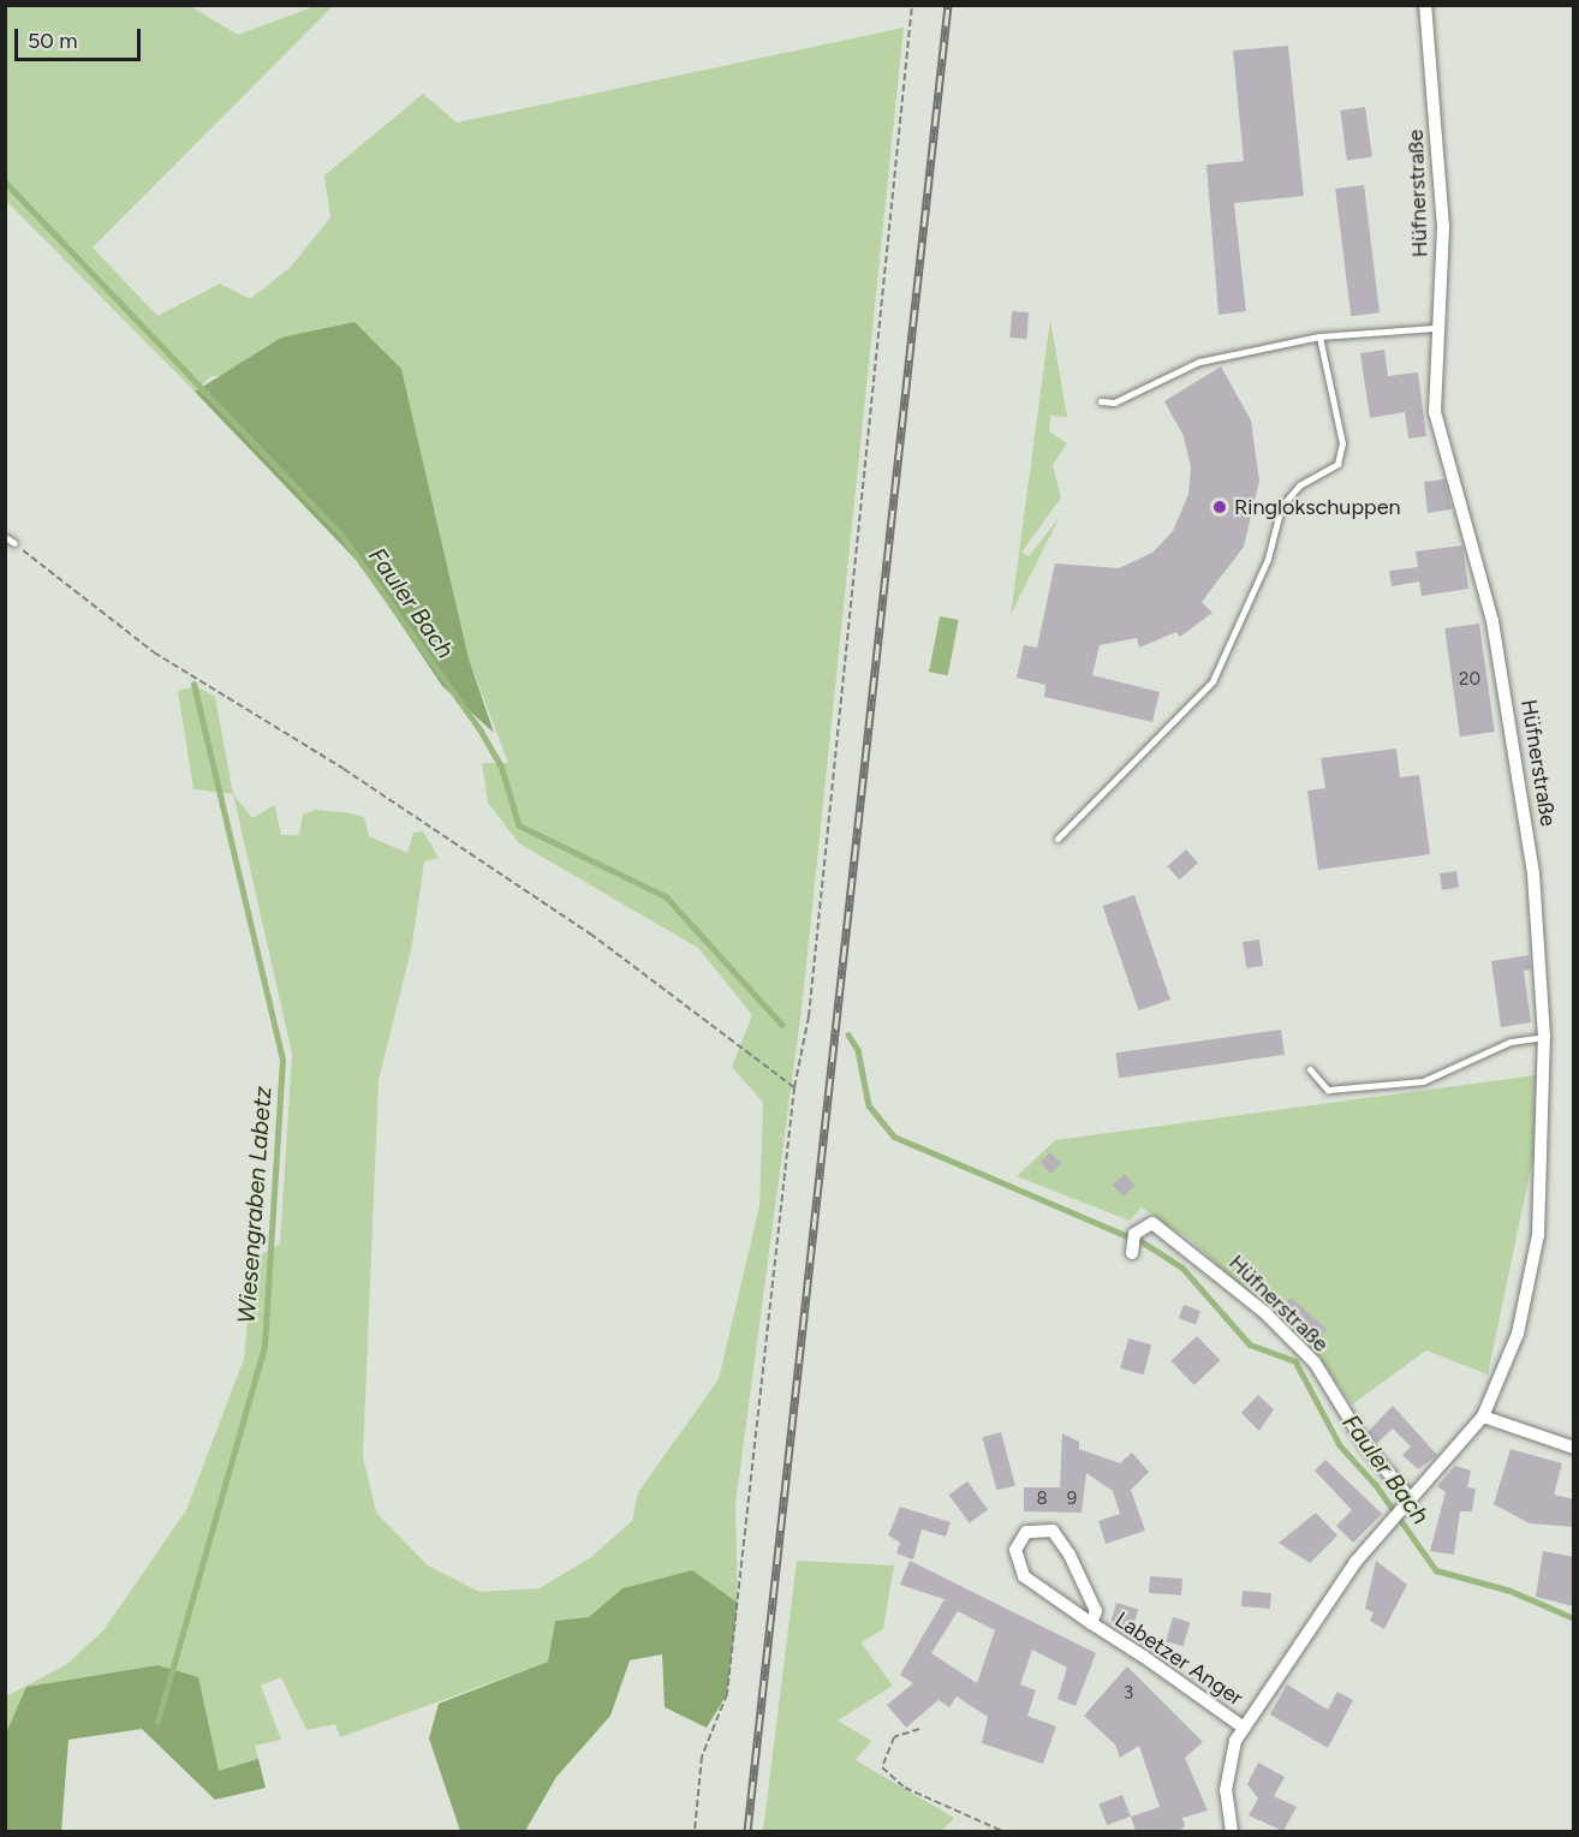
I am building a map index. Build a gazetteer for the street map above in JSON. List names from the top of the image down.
{
  "streets": {
    "street": ["Hüfnerstraße", "Labetzer Anger"]
  },
  "crossings": [
    ["Hüfnerstraße", "Labetzer Anger"]
  ],
  "water": ["Fauler Bach", "Wiesengraben Labetz"],
  "places": ["Ringlokschuppen"],
  "house_numbers": [
    "20",
    "8",
    "9",
    "3"
  ],
  "scale_bar": "50 m"
}
